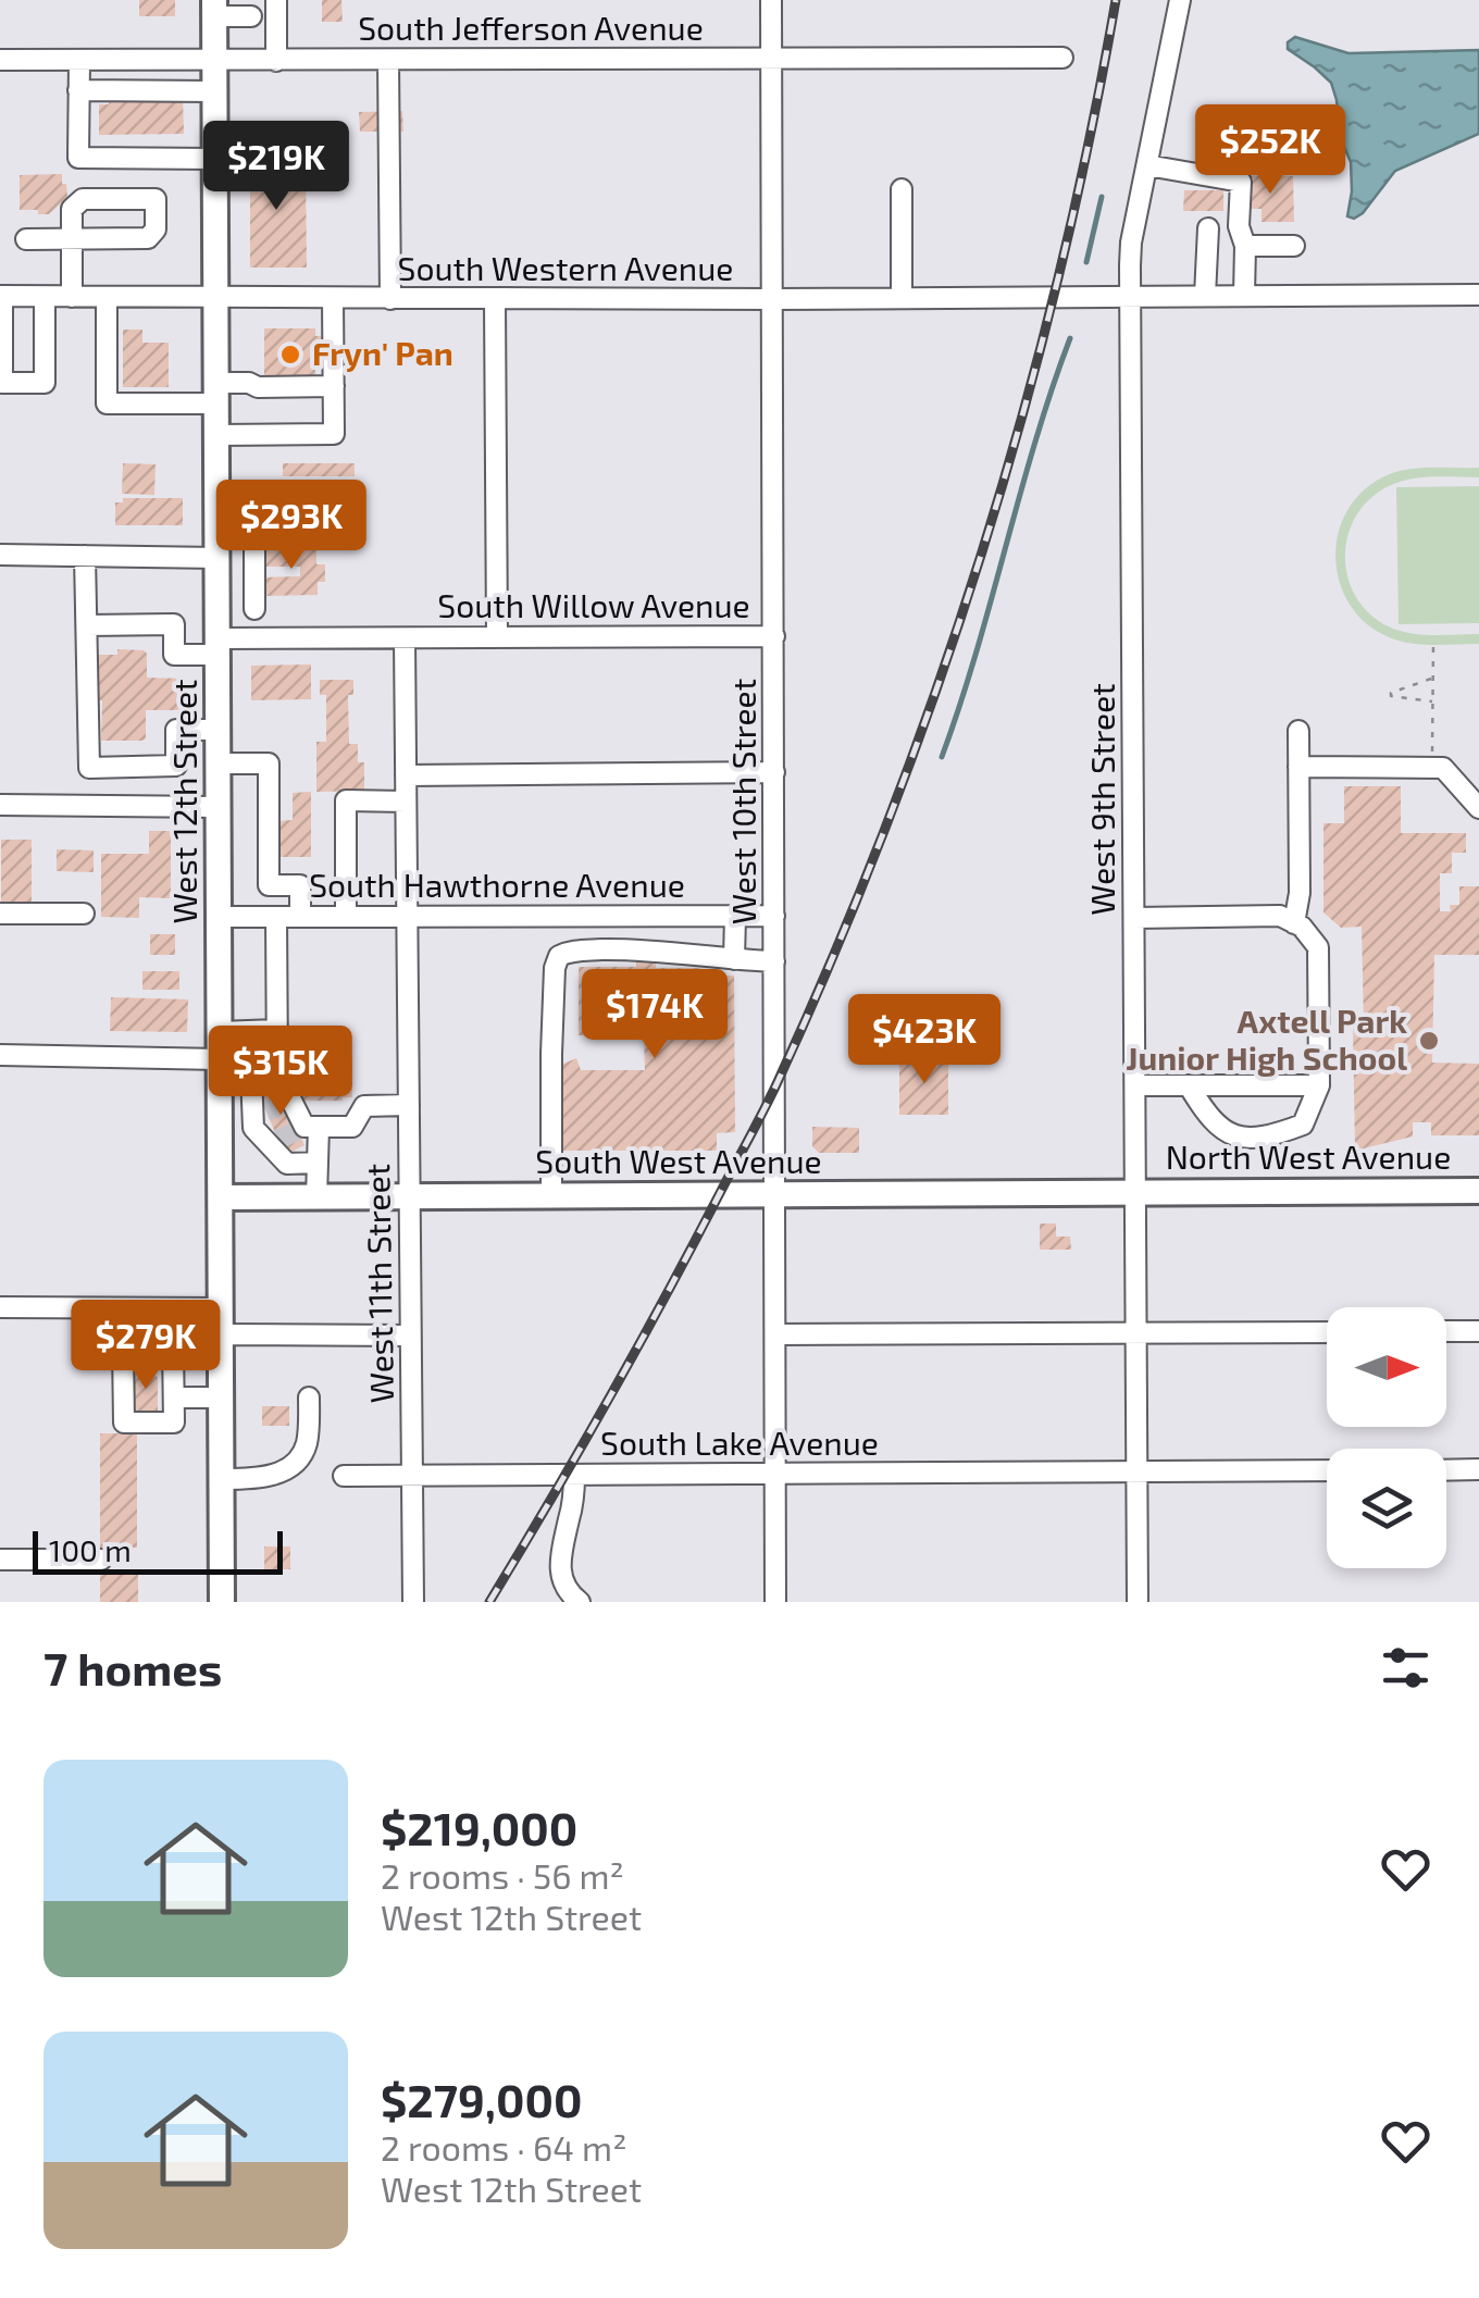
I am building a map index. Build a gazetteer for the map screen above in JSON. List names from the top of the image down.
{
  "streets": {
    "main road": ["West 12th Street", "North West Avenue", "South West Avenue"],
    "street": [
      "South Jefferson Avenue",
      "South Western Avenue",
      "South Willow Avenue",
      "West 9th Street",
      "West 10th Street",
      "South Hawthorne Avenue",
      "West 11th Street",
      "South Lake Avenue"
    ]
  },
  "crossings": [
    ["South Jefferson Avenue", "West 12th Street"],
    ["South Jefferson Avenue", "West 10th Street"],
    ["South Western Avenue", "West 9th Street"],
    ["South Western Avenue", "West 12th Street"],
    ["South Western Avenue", "West 10th Street"],
    ["South Willow Avenue", "West 12th Street"],
    ["South Willow Avenue", "West 10th Street"],
    ["South Willow Avenue", "West 11th Street"],
    ["West 9th Street", "North West Avenue"],
    ["West 9th Street", "South West Avenue"],
    ["West 9th Street", "South Lake Avenue"],
    ["West 12th Street", "South Hawthorne Avenue"],
    ["West 12th Street", "South West Avenue"],
    ["West 10th Street", "South Hawthorne Avenue"],
    ["West 10th Street", "South West Avenue"],
    ["West 10th Street", "South Lake Avenue"],
    ["South Hawthorne Avenue", "West 11th Street"],
    ["North West Avenue", "South West Avenue"],
    ["South West Avenue", "West 11th Street"],
    ["West 11th Street", "South Lake Avenue"]
  ],
  "places": ["Fryn' Pan", "Axtell Park Junior High School"],
  "scale_bar": "100 m",
  "north": "right",
  "page": {
    "price": [
      "$252K",
      "$219K",
      "$293K",
      "$174K",
      "$423K",
      "$315K",
      "$279K"
    ],
    "scale": "100 m",
    "heading": "7 homes",
    "list": [
      {
        "name": "$219,000",
        "note": "2 rooms · 56 m² · West 12th Street"
      },
      {
        "name": "$279,000",
        "note": "2 rooms · 64 m² · West 12th Street"
      }
    ]
  }
}
